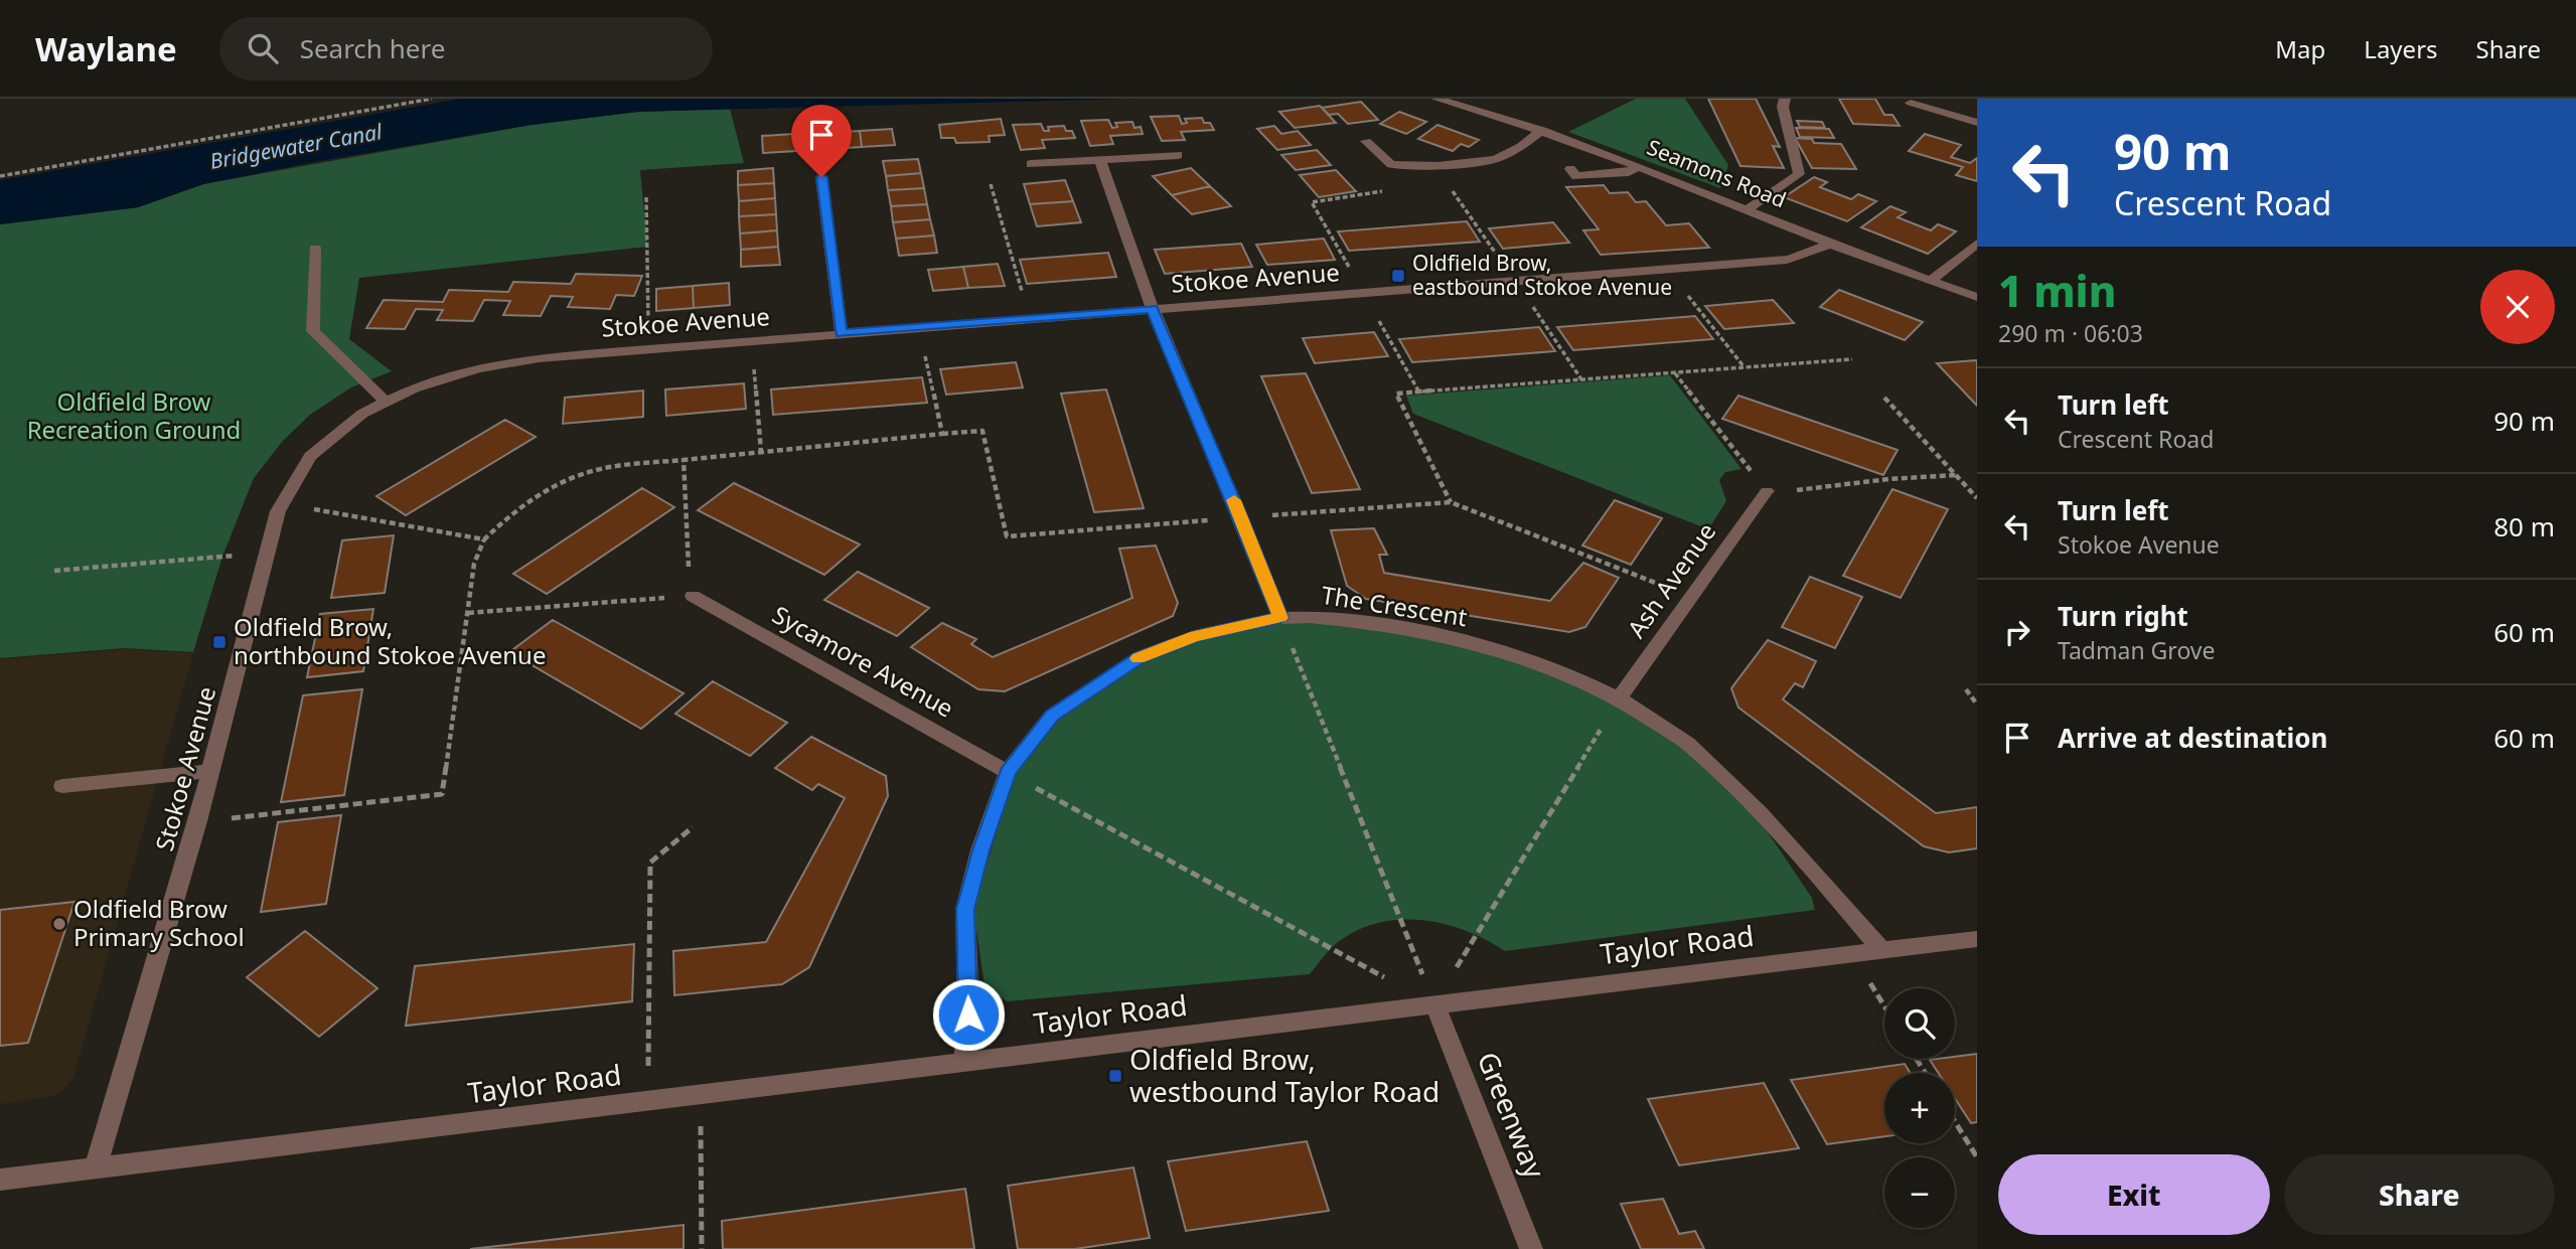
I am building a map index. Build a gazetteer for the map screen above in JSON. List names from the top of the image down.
{
  "streets": {
    "street": [
      "Seamons Road",
      "Stokoe Avenue",
      "Ash Avenue",
      "The Crescent",
      "Sycamore Avenue",
      "Taylor Road",
      "Greenway"
    ]
  },
  "crossings": [
    ["Seamons Road", "Stokoe Avenue"],
    ["Stokoe Avenue", "Taylor Road"],
    ["Ash Avenue", "The Crescent"],
    ["The Crescent", "Sycamore Avenue"],
    ["The Crescent", "Taylor Road"],
    ["Taylor Road", "Greenway"]
  ],
  "water": ["Bridgewater Canal"],
  "parks": ["Oldfield Brow Recreation Ground"],
  "places": {
    "transit": ["Oldfield Brow, eastbound Stokoe Avenue", "Oldfield Brow, northbound Stokoe Avenue", "Oldfield Brow, westbound Taylor Road"],
    "other": ["Oldfield Brow Primary School"]
  },
  "page": {
    "header": "Waylane",
    "search": "Search here",
    "nav": ["Map", "Layers", "Share"],
    "turn": ["90 m", "Crescent Road"],
    "heading": ["1 min", "290 m · 06:03"],
    "list": [
      {
        "name": "Turn left",
        "note": "Crescent Road",
        "value": "90 m"
      },
      {
        "name": "Turn left",
        "note": "Stokoe Avenue",
        "value": "80 m"
      },
      {
        "name": "Turn right",
        "note": "Tadman Grove",
        "value": "60 m"
      },
      {
        "name": "Arrive at destination",
        "value": "60 m"
      }
    ],
    "map_buttons": ["+", "−"],
    "buttons": ["Exit", "Share"]
  }
}
